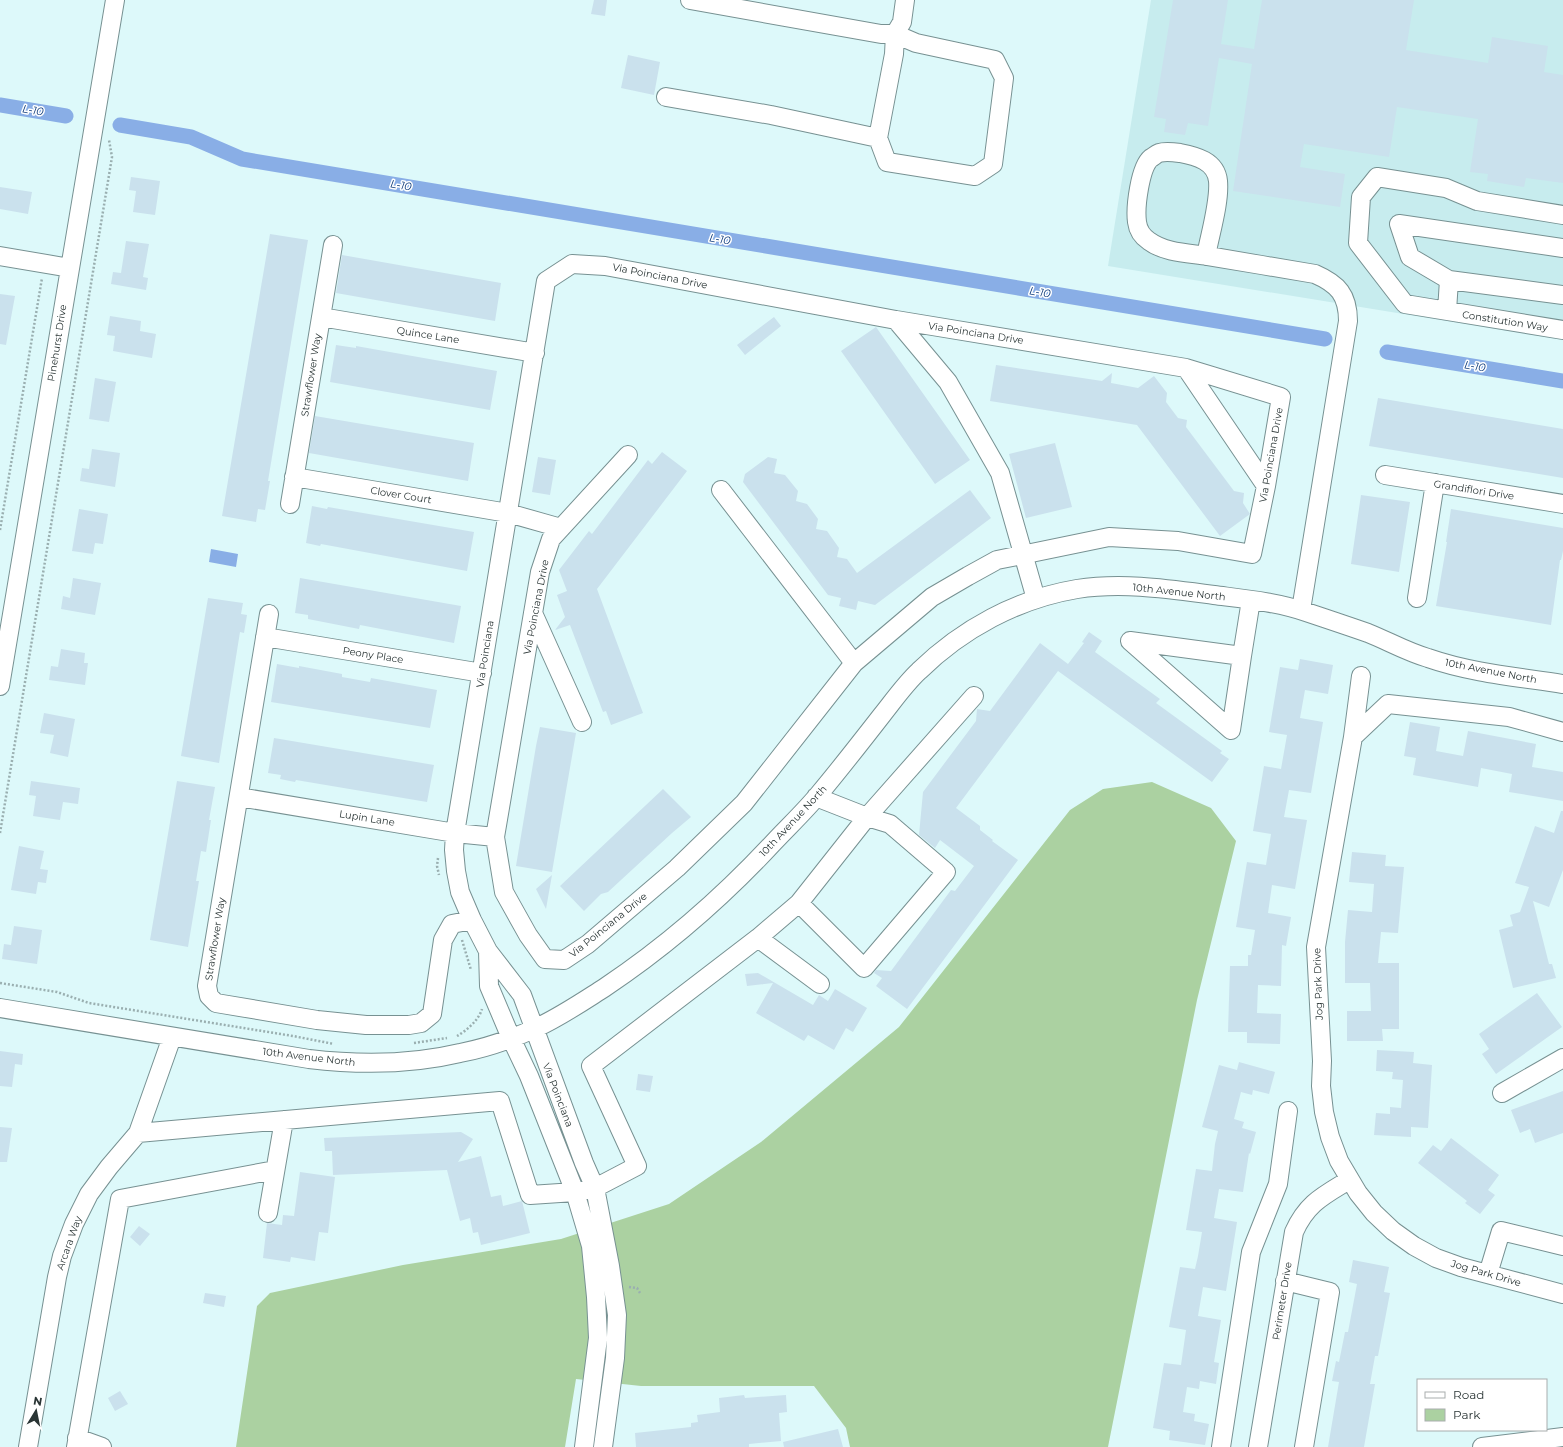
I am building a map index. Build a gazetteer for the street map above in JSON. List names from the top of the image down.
{
  "streets": {
    "street": [
      "Via Poinciana Drive",
      "Constitution Way",
      "Quince Lane",
      "Pinehurst Drive",
      "Strawflower Way",
      "Grandiflori Drive",
      "Clover Court",
      "10th Avenue North",
      "Via Poinciana",
      "Peony Place",
      "Lupin Lane",
      "Jog Park Drive",
      "Arcara Way",
      "Perimeter Drive"
    ]
  },
  "crossings": [
    ["Via Poinciana Drive", "Quince Lane"],
    ["Via Poinciana Drive", "Via Poinciana"],
    ["Via Poinciana Drive", "Lupin Lane"],
    ["Quince Lane", "Strawflower Way"],
    ["Quince Lane", "Via Poinciana"],
    ["Strawflower Way", "Clover Court"],
    ["Strawflower Way", "Via Poinciana"],
    ["Strawflower Way", "Peony Place"],
    ["Strawflower Way", "Lupin Lane"],
    ["Clover Court", "Via Poinciana"],
    ["10th Avenue North", "Via Poinciana"],
    ["10th Avenue North", "Arcara Way"],
    ["Via Poinciana", "Peony Place"],
    ["Via Poinciana", "Lupin Lane"],
    ["Jog Park Drive", "Perimeter Drive"]
  ],
  "water": ["L-10"],
  "legend": ["Road", "Park"],
  "north": "top"
}
